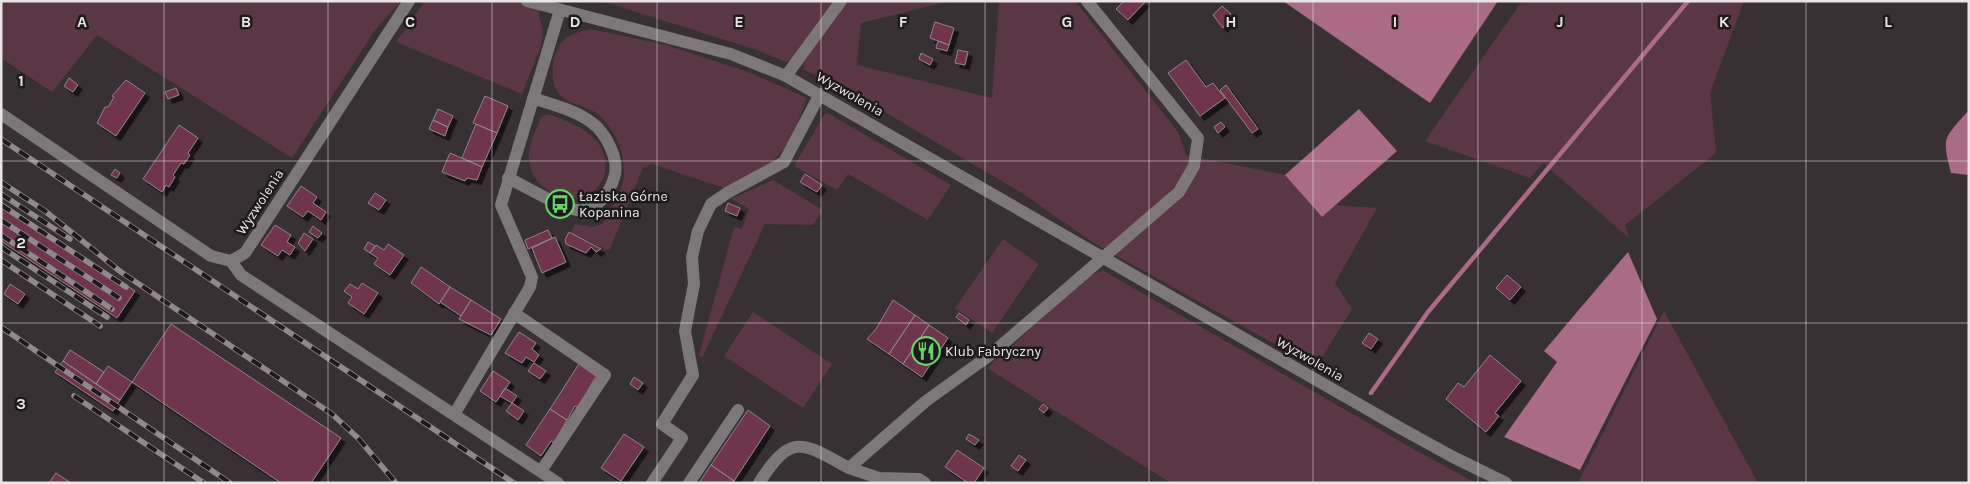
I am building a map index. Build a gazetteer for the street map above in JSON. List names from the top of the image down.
{
  "streets": {
    "street": ["Wyzwolenia"]
  },
  "places": {
    "bus stop": ["Łaziska Górne Kopanina"],
    "restaurant": ["Klub Fabryczny"]
  },
  "grid": {
    "columns": [
      "A",
      "B",
      "C",
      "D",
      "E",
      "F",
      "G",
      "H",
      "I",
      "J",
      "K",
      "L"
    ],
    "rows": ["1", "2", "3"]
  }
}
